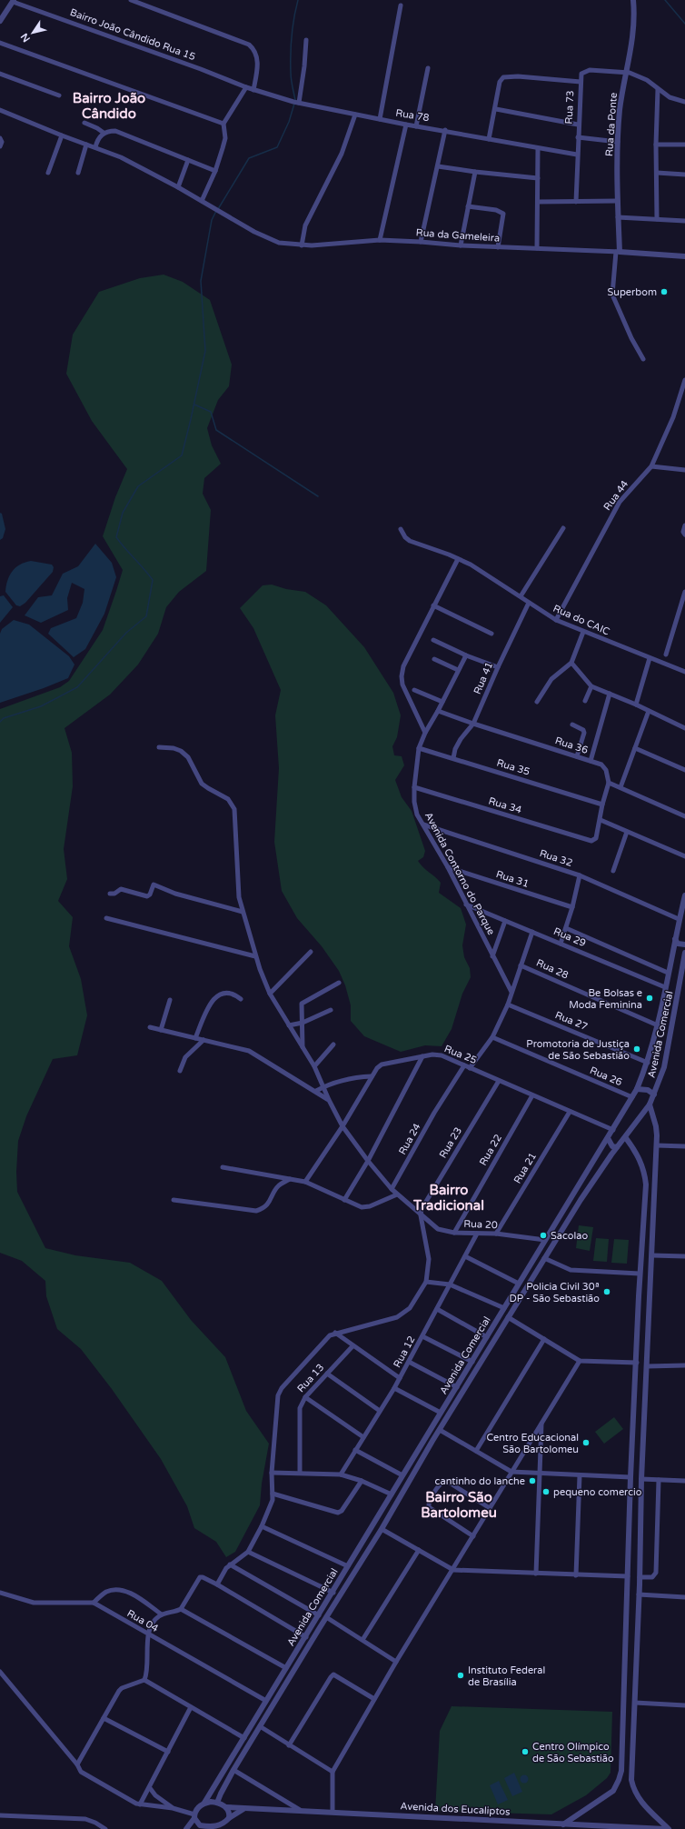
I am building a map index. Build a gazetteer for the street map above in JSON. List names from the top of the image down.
{
  "streets": {
    "street": [
      "Bairro João Cândido Rua 15",
      "Rua 73",
      "Rua 78",
      "Rua da Ponte",
      "Rua da Gameleira",
      "Rua 44",
      "Rua do CAIC",
      "Rua 41",
      "Rua 36",
      "Rua 35",
      "Rua 34",
      "Rua 32",
      "Avenida Contorno do Parque",
      "Rua 31",
      "Rua 29",
      "Rua 28",
      "Rua 27",
      "Avenida Comercial",
      "Rua 25",
      "Rua 26",
      "Rua 24",
      "Rua 23",
      "Rua 22",
      "Rua 21",
      "Rua 20",
      "Rua 12",
      "Rua 13",
      "Rua 04",
      "Avenida dos Eucaliptos"
    ]
  },
  "crossings": [
    ["Bairro João Cândido Rua 15", "Rua 78"],
    ["Rua 73", "Rua 78"],
    ["Rua da Ponte", "Rua da Gameleira"],
    ["Rua 44", "Rua do CAIC"],
    ["Rua do CAIC", "Rua 41"],
    ["Rua 41", "Rua 36"],
    ["Rua 41", "Rua 35"],
    ["Rua 36", "Avenida Contorno do Parque"],
    ["Rua 35", "Avenida Contorno do Parque"],
    ["Rua 34", "Avenida Contorno do Parque"],
    ["Rua 32", "Avenida Contorno do Parque"],
    ["Rua 32", "Avenida Comercial"],
    ["Avenida Contorno do Parque", "Rua 31"],
    ["Avenida Contorno do Parque", "Rua 29"],
    ["Rua 29", "Avenida Comercial"],
    ["Rua 28", "Avenida Comercial"],
    ["Rua 27", "Avenida Comercial"],
    ["Avenida Comercial", "Rua 25"],
    ["Avenida Comercial", "Rua 26"],
    ["Avenida Comercial", "Rua 20"],
    ["Avenida Comercial", "Rua 04"],
    ["Avenida Comercial", "Avenida dos Eucaliptos"],
    ["Rua 25", "Rua 24"],
    ["Rua 25", "Rua 23"],
    ["Rua 25", "Rua 22"],
    ["Rua 25", "Rua 21"],
    ["Rua 23", "Rua 20"],
    ["Rua 22", "Rua 20"],
    ["Rua 21", "Rua 20"],
    ["Rua 20", "Rua 12"]
  ],
  "districts": ["Bairro João Cândido", "Bairro Tradicional", "Bairro São Bartolomeu"],
  "places": [
    "Superbom",
    "Be Bolsas e Moda Feminina",
    "Promotoria de Justiça de São Sebastião",
    "Sacolao",
    "Policia Civil 30ª DP - São Sebastião",
    "Centro Educacional São Bartolomeu",
    "cantinho do lanche",
    "pequeno comercio",
    "Instituto Federal de Brasília",
    "Centro Olímpico de São Sebastião"
  ],
  "north": "bottom left"
}
